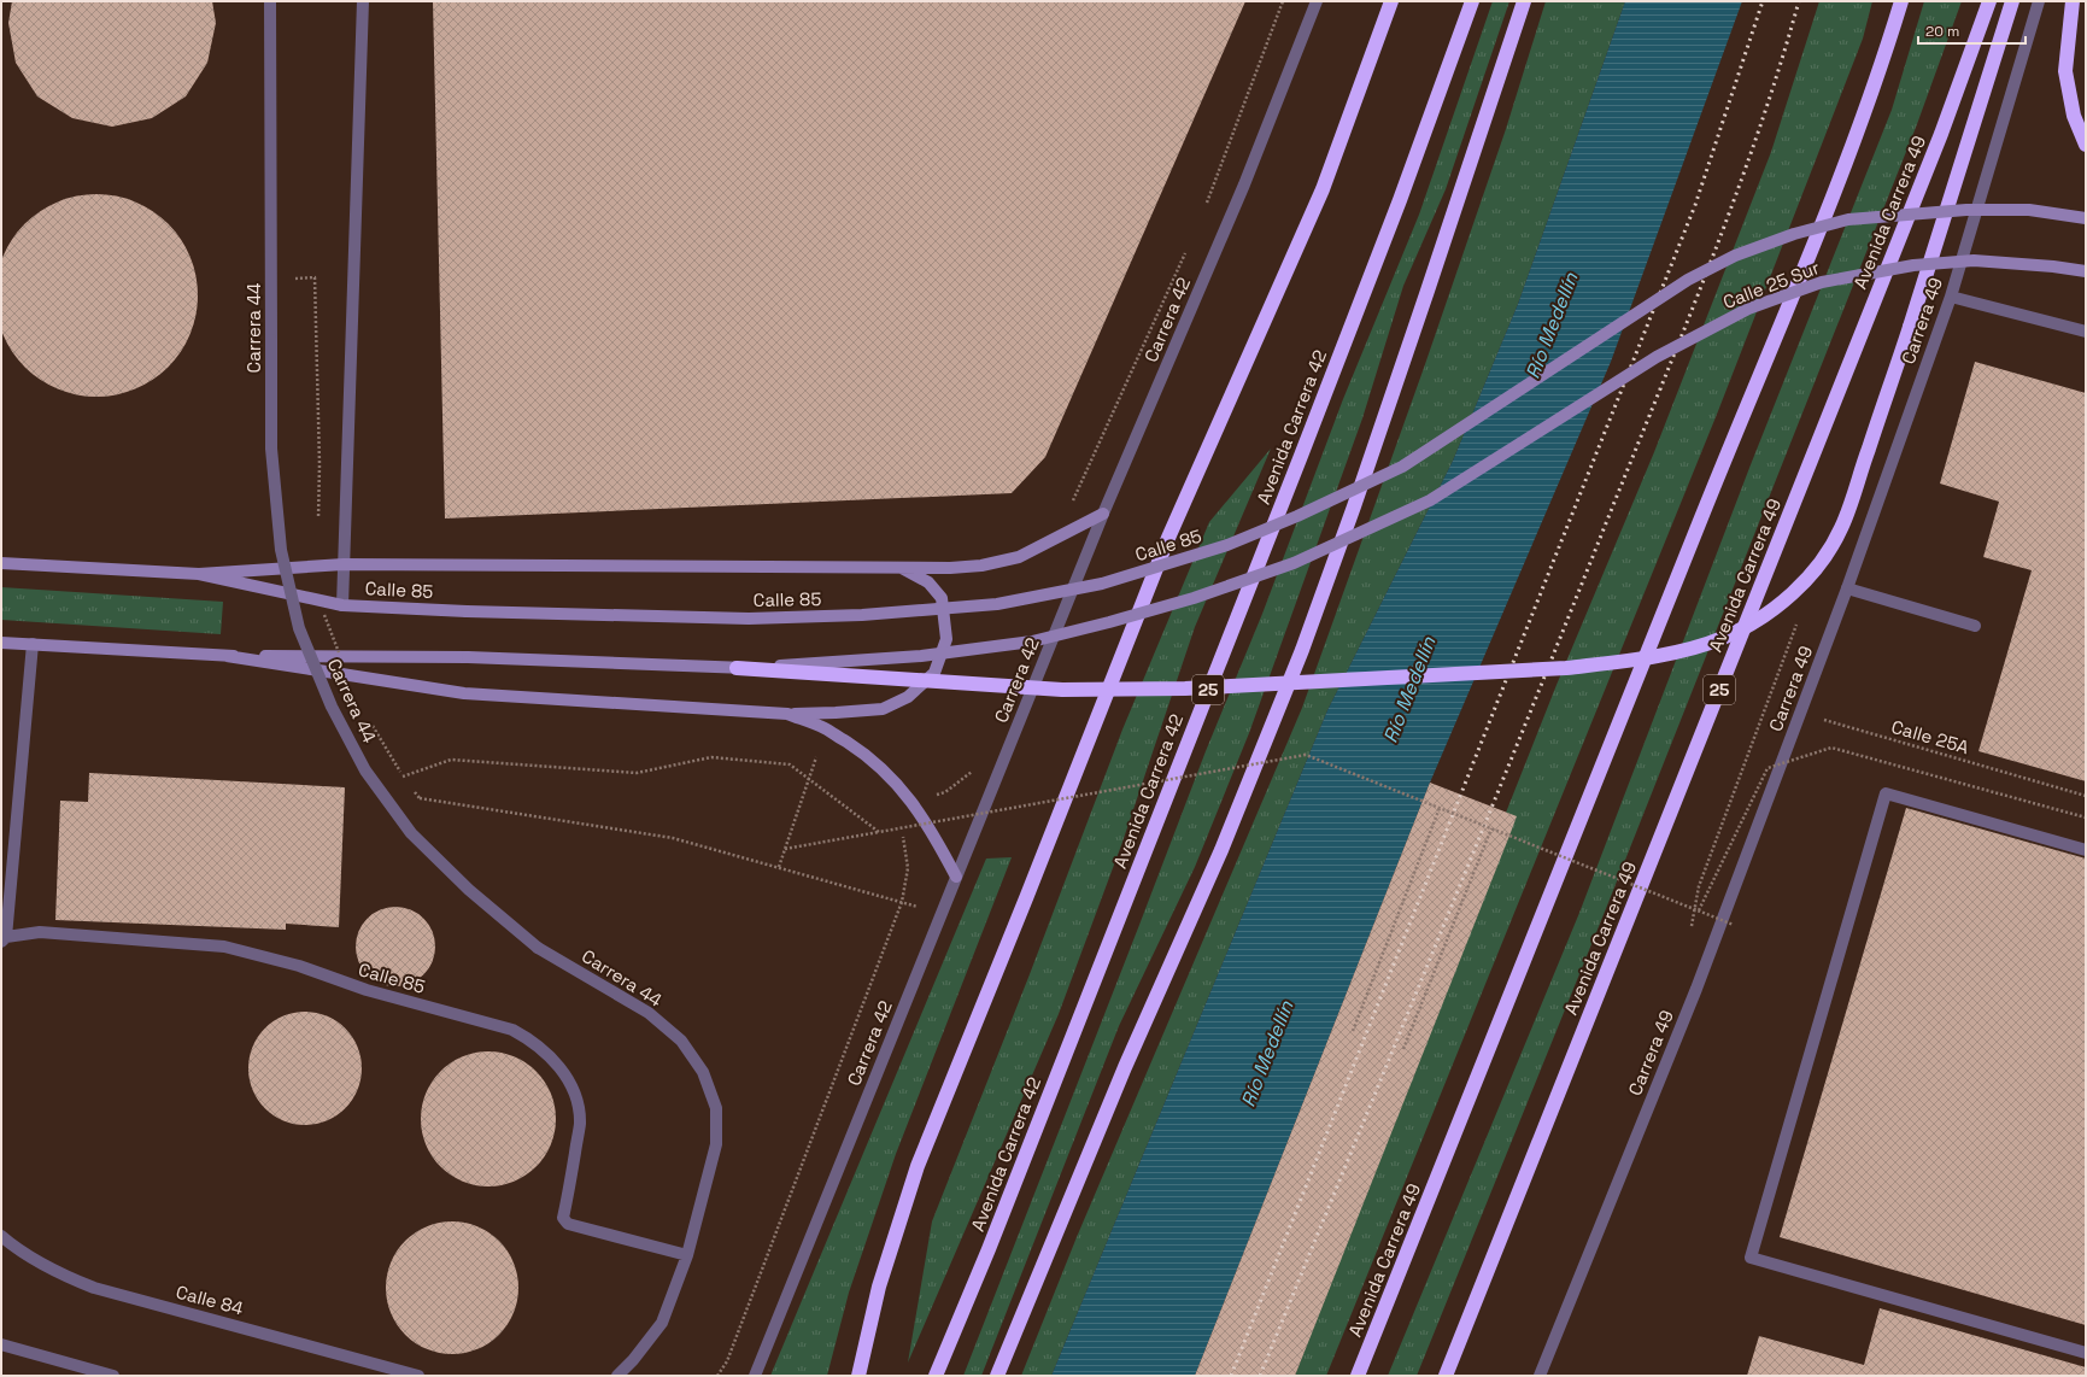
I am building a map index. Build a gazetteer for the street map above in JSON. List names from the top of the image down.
{
  "streets": {
    "highway": ["Avenida Carrera 49", "Avenida Carrera 42", "25"],
    "main road": ["Calle 25 Sur", "Calle 85"],
    "street": [
      "Carrera 42",
      "Carrera 49",
      "Carrera 44",
      "Calle 84"
    ],
    "path": ["Calle 25A"]
  },
  "crossings": [
    ["Calle 25 Sur", "Calle 85"],
    ["Carrera 49", "Calle 25A"],
    ["Carrera 44", "Calle 85"]
  ],
  "water": ["Río Medellín"],
  "scale_bar": "20 m"
}
